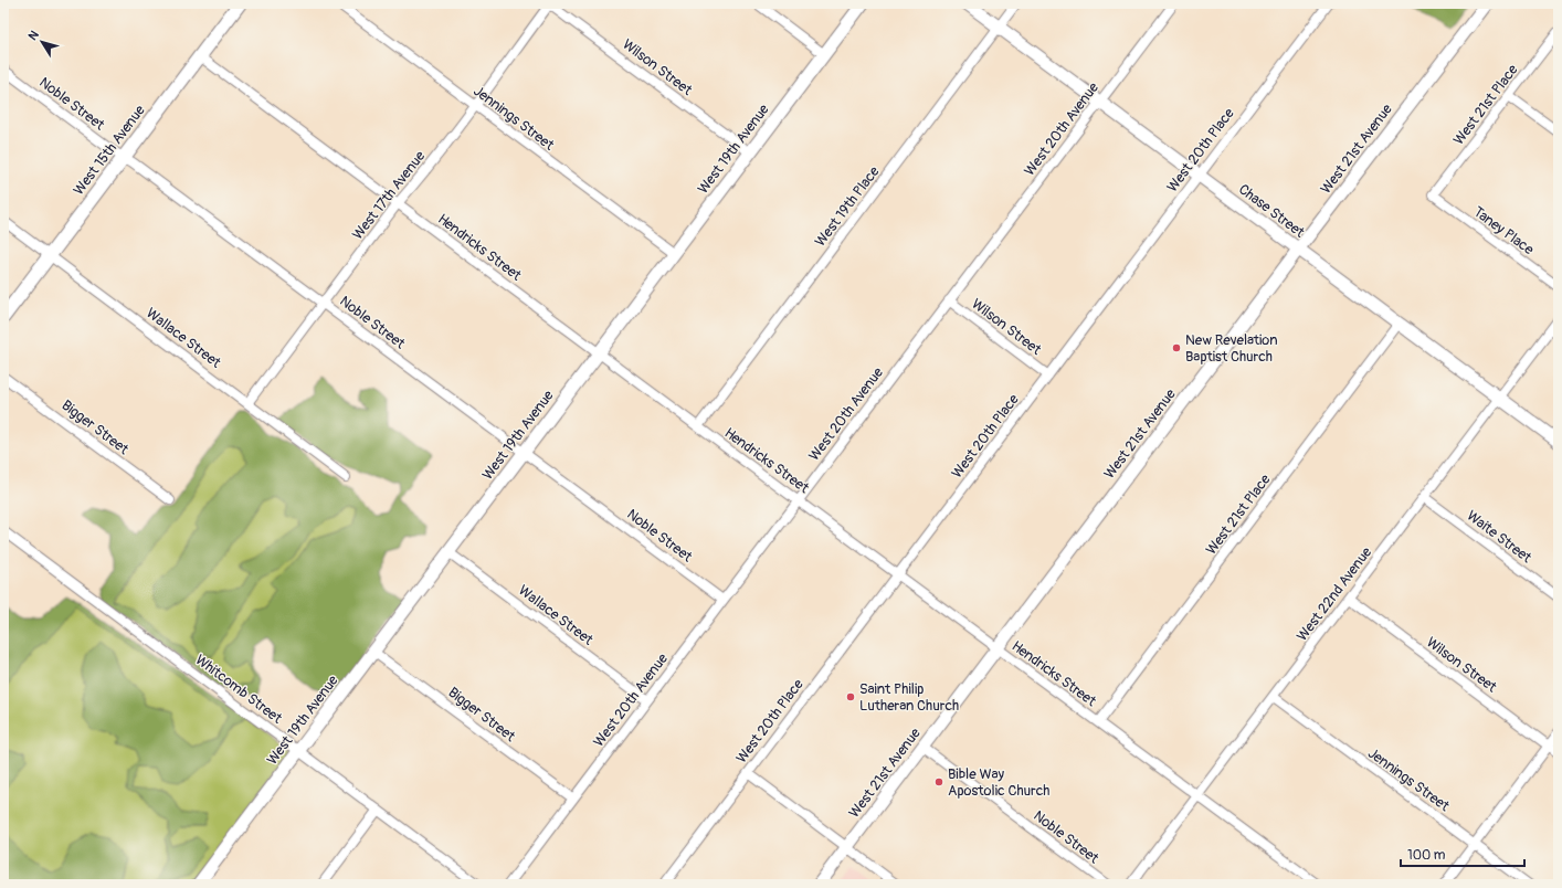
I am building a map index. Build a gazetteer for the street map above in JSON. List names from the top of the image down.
{
  "streets": {
    "main road": ["West 15th Avenue"],
    "street": [
      "Wilson Street",
      "Noble Street",
      "West 21st Place",
      "Jennings Street",
      "West 20th Avenue",
      "West 19th Avenue",
      "West 21st Avenue",
      "West 20th Place",
      "West 17th Avenue",
      "West 19th Place",
      "Chase Street",
      "Taney Place",
      "Hendricks Street",
      "Wallace Street",
      "Bigger Street",
      "Waite Street",
      "West 22nd Avenue",
      "Whitcomb Street"
    ]
  },
  "crossings": [
    ["Wilson Street", "West 20th Avenue"],
    ["Wilson Street", "West 19th Avenue"],
    ["Wilson Street", "West 20th Place"],
    ["Wilson Street", "West 17th Avenue"],
    ["Wilson Street", "West 22nd Avenue"],
    ["Noble Street", "West 20th Avenue"],
    ["Noble Street", "West 19th Avenue"],
    ["Noble Street", "West 21st Avenue"],
    ["Noble Street", "West 15th Avenue"],
    ["Noble Street", "West 17th Avenue"],
    ["West 21st Place", "Chase Street"],
    ["West 21st Place", "Taney Place"],
    ["West 21st Place", "Hendricks Street"],
    ["Jennings Street", "West 19th Avenue"],
    ["Jennings Street", "West 17th Avenue"],
    ["Jennings Street", "West 22nd Avenue"],
    ["West 20th Avenue", "Chase Street"],
    ["West 20th Avenue", "Hendricks Street"],
    ["West 20th Avenue", "Wallace Street"],
    ["West 20th Avenue", "Bigger Street"],
    ["West 19th Avenue", "Hendricks Street"],
    ["West 19th Avenue", "Wallace Street"],
    ["West 19th Avenue", "Bigger Street"],
    ["West 19th Avenue", "Whitcomb Street"],
    ["West 21st Avenue", "Chase Street"],
    ["West 21st Avenue", "Hendricks Street"],
    ["West 15th Avenue", "Hendricks Street"],
    ["West 15th Avenue", "Wallace Street"],
    ["West 20th Place", "Chase Street"],
    ["West 20th Place", "Hendricks Street"],
    ["West 17th Avenue", "Hendricks Street"],
    ["West 17th Avenue", "Wallace Street"],
    ["West 19th Place", "Chase Street"],
    ["West 19th Place", "Hendricks Street"],
    ["Chase Street", "West 22nd Avenue"],
    ["Hendricks Street", "West 22nd Avenue"],
    ["Waite Street", "West 22nd Avenue"]
  ],
  "places": ["New Revelation Baptist Church", "Saint Philip Lutheran Church", "Bible Way Apostolic Church"],
  "scale_bar": "100 m",
  "north": "top left"
}
